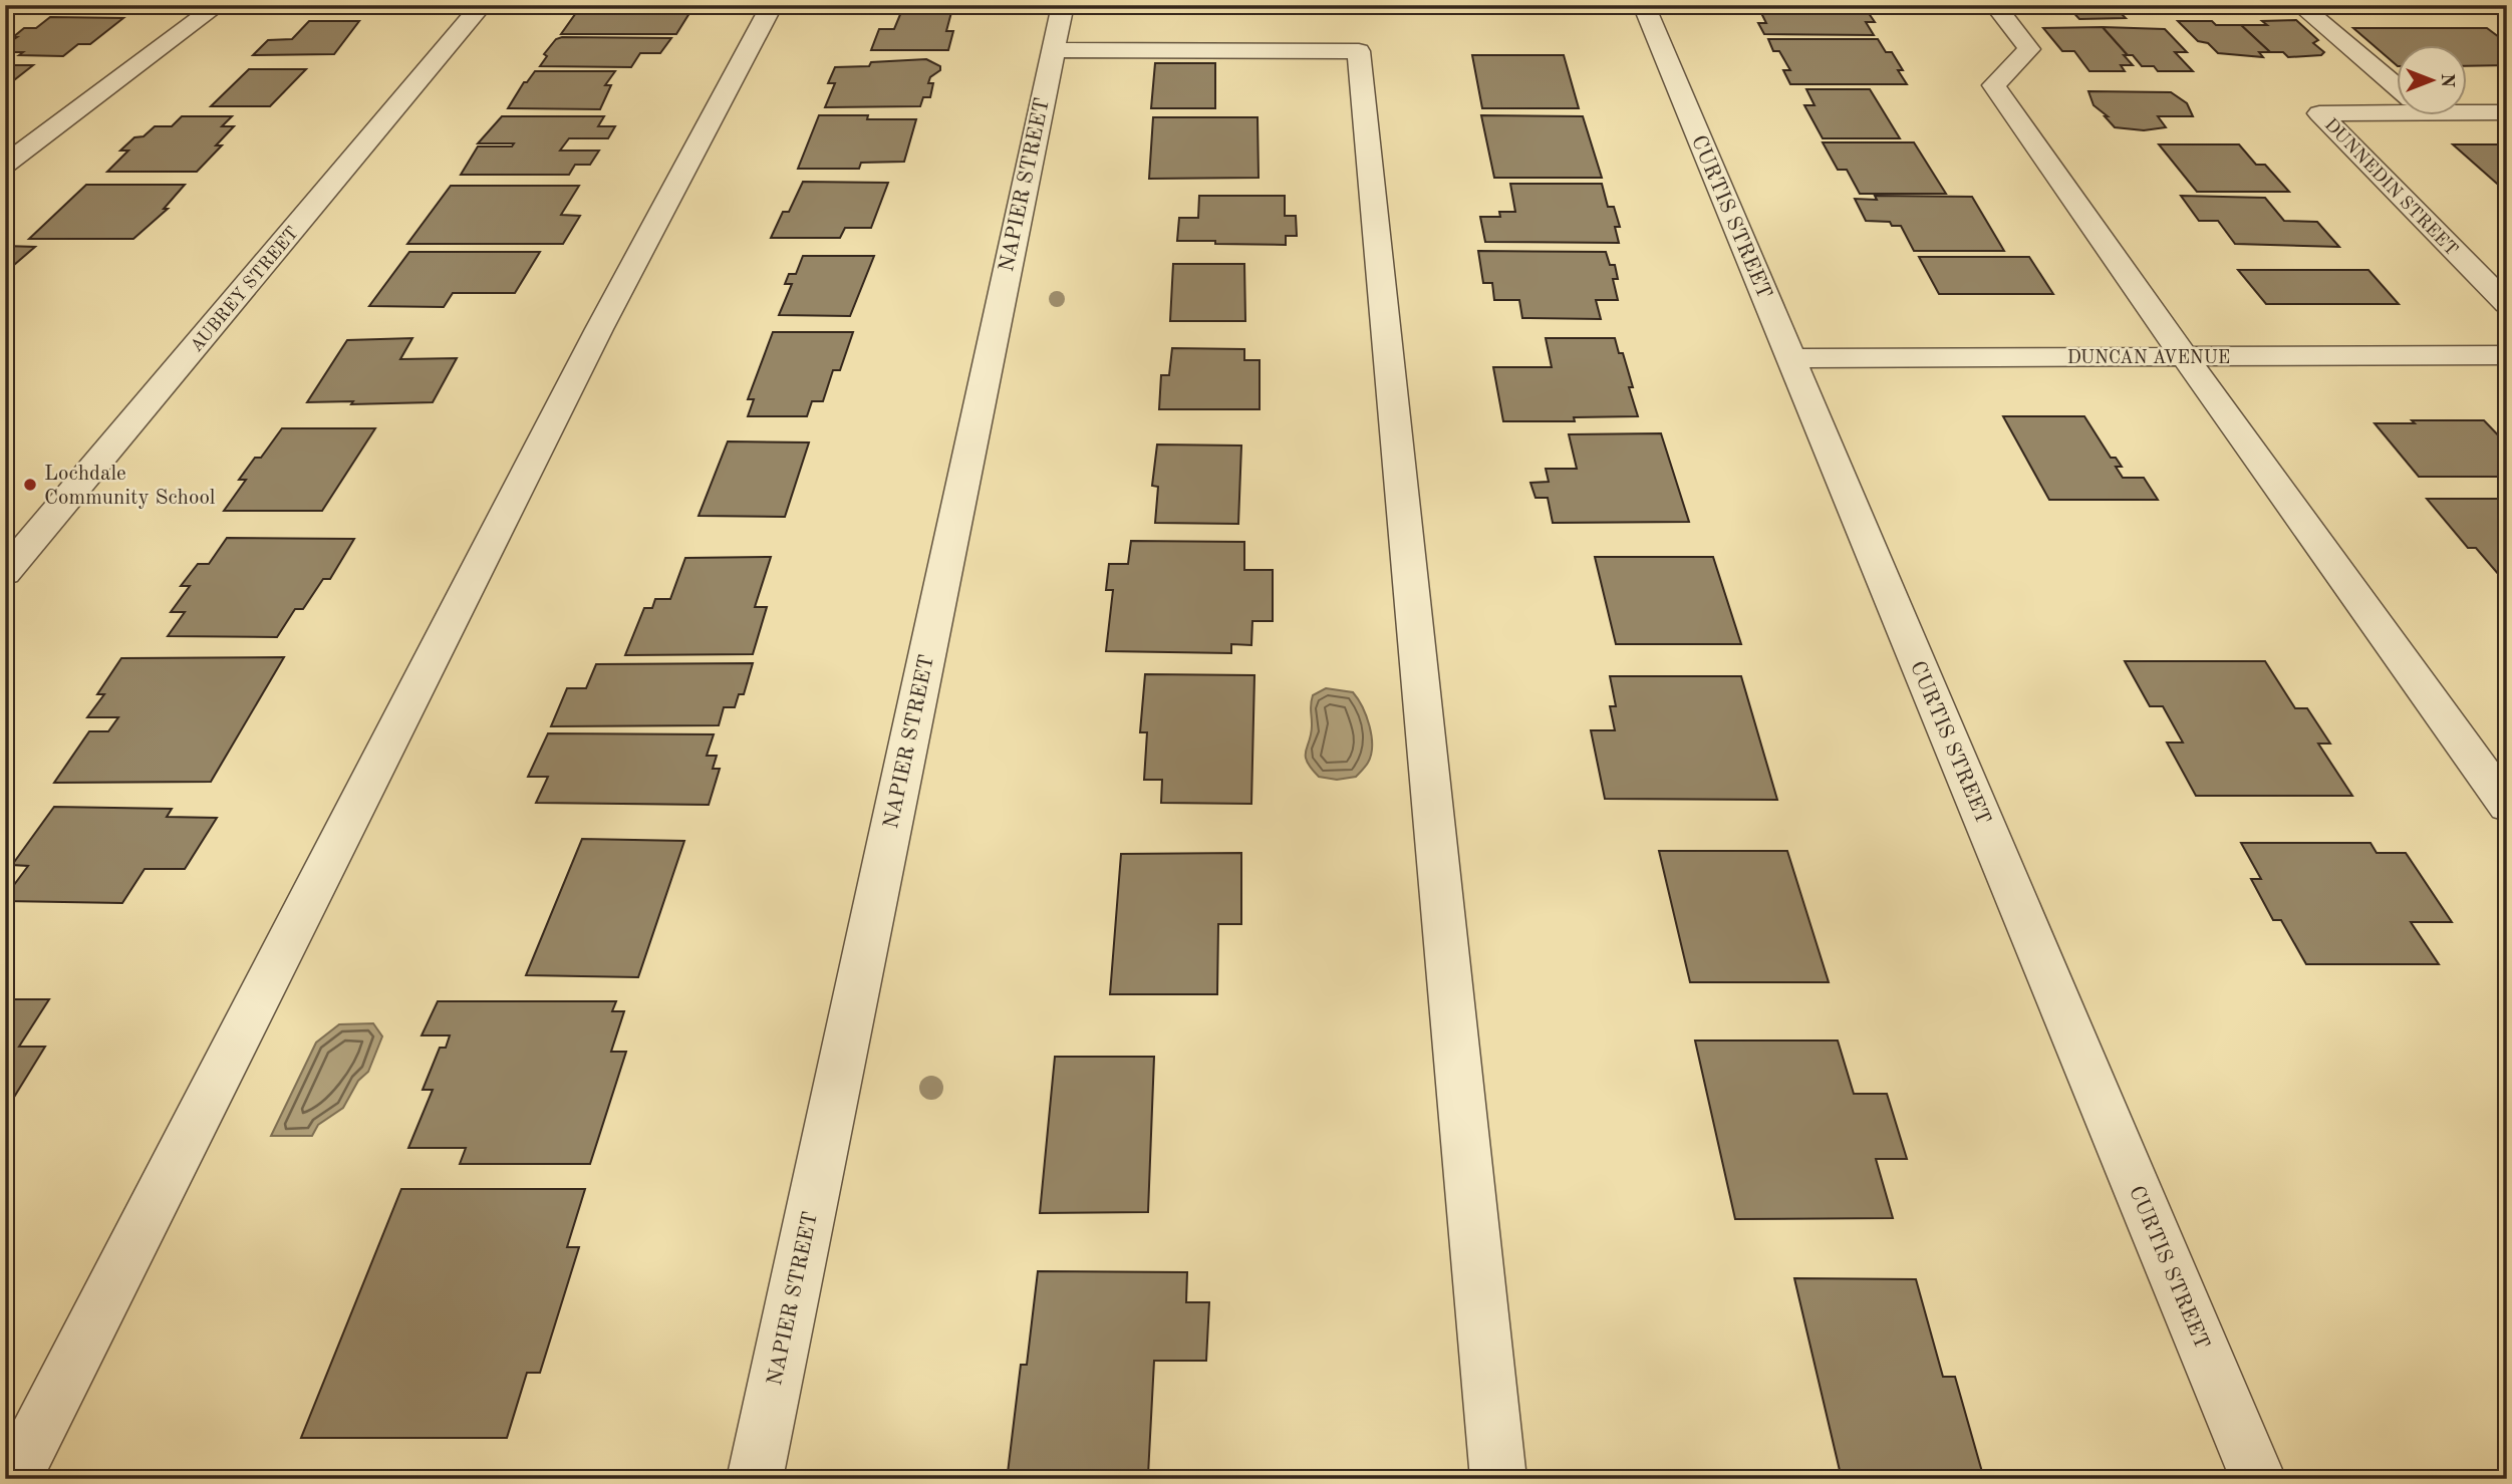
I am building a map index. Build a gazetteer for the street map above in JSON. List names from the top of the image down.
{
  "streets": {
    "street": [
      "NAPIER STREET",
      "DUNNEDIN STREET",
      "CURTIS STREET",
      "AUBREY STREET",
      "DUNCAN AVENUE"
    ]
  },
  "crossings": [
    ["CURTIS STREET", "DUNCAN AVENUE"]
  ],
  "places": ["Lochdale Community School"],
  "north": "right"
}
